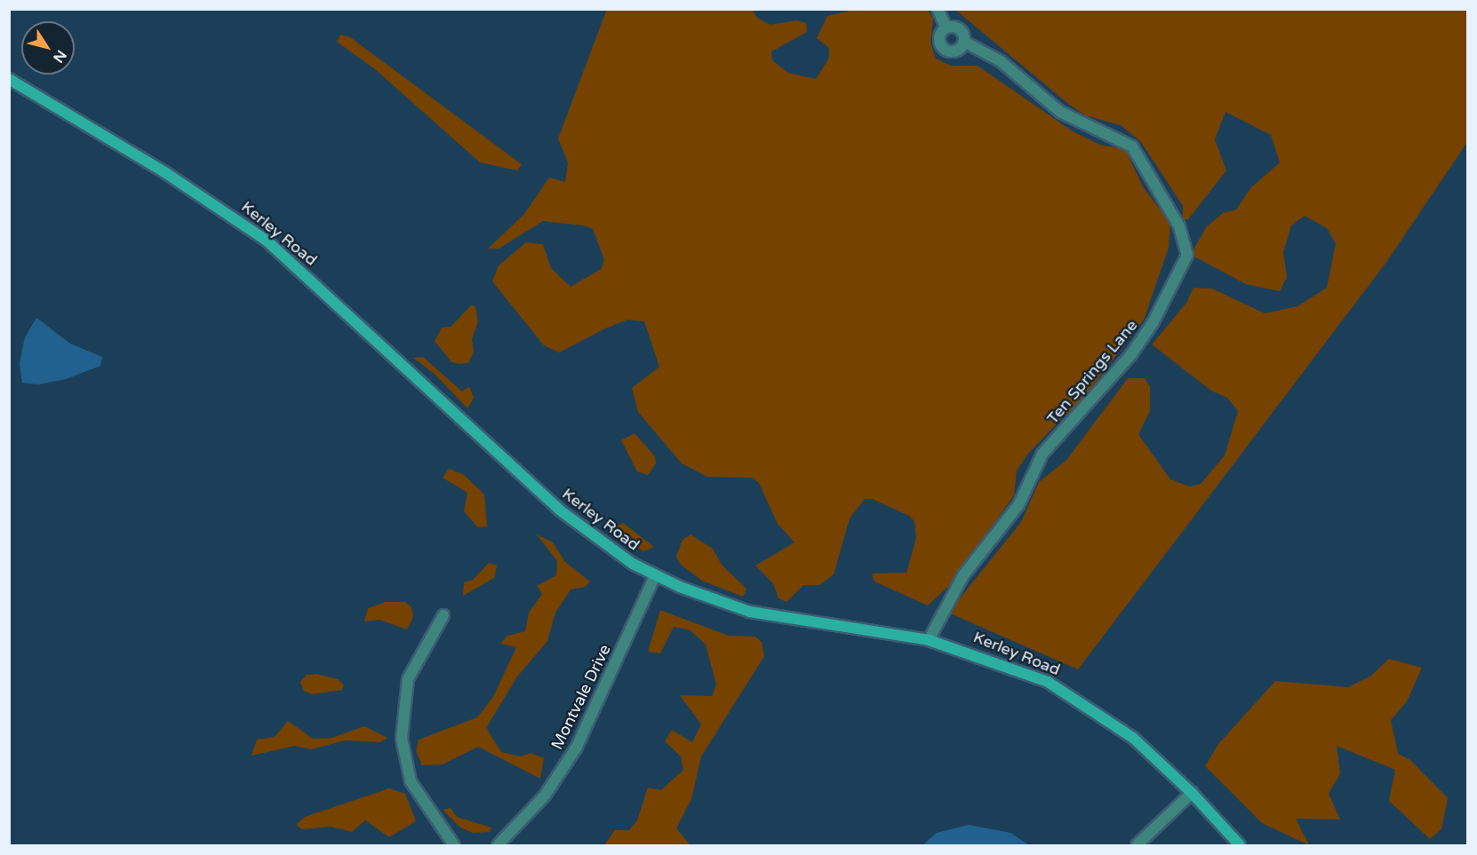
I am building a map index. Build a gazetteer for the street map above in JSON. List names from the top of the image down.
{
  "streets": {
    "street": ["Kerley Road", "Ten Springs Lane", "Montvale Drive"]
  },
  "crossings": [
    ["Kerley Road", "Ten Springs Lane"],
    ["Kerley Road", "Montvale Drive"]
  ],
  "north": "bottom right"
}
